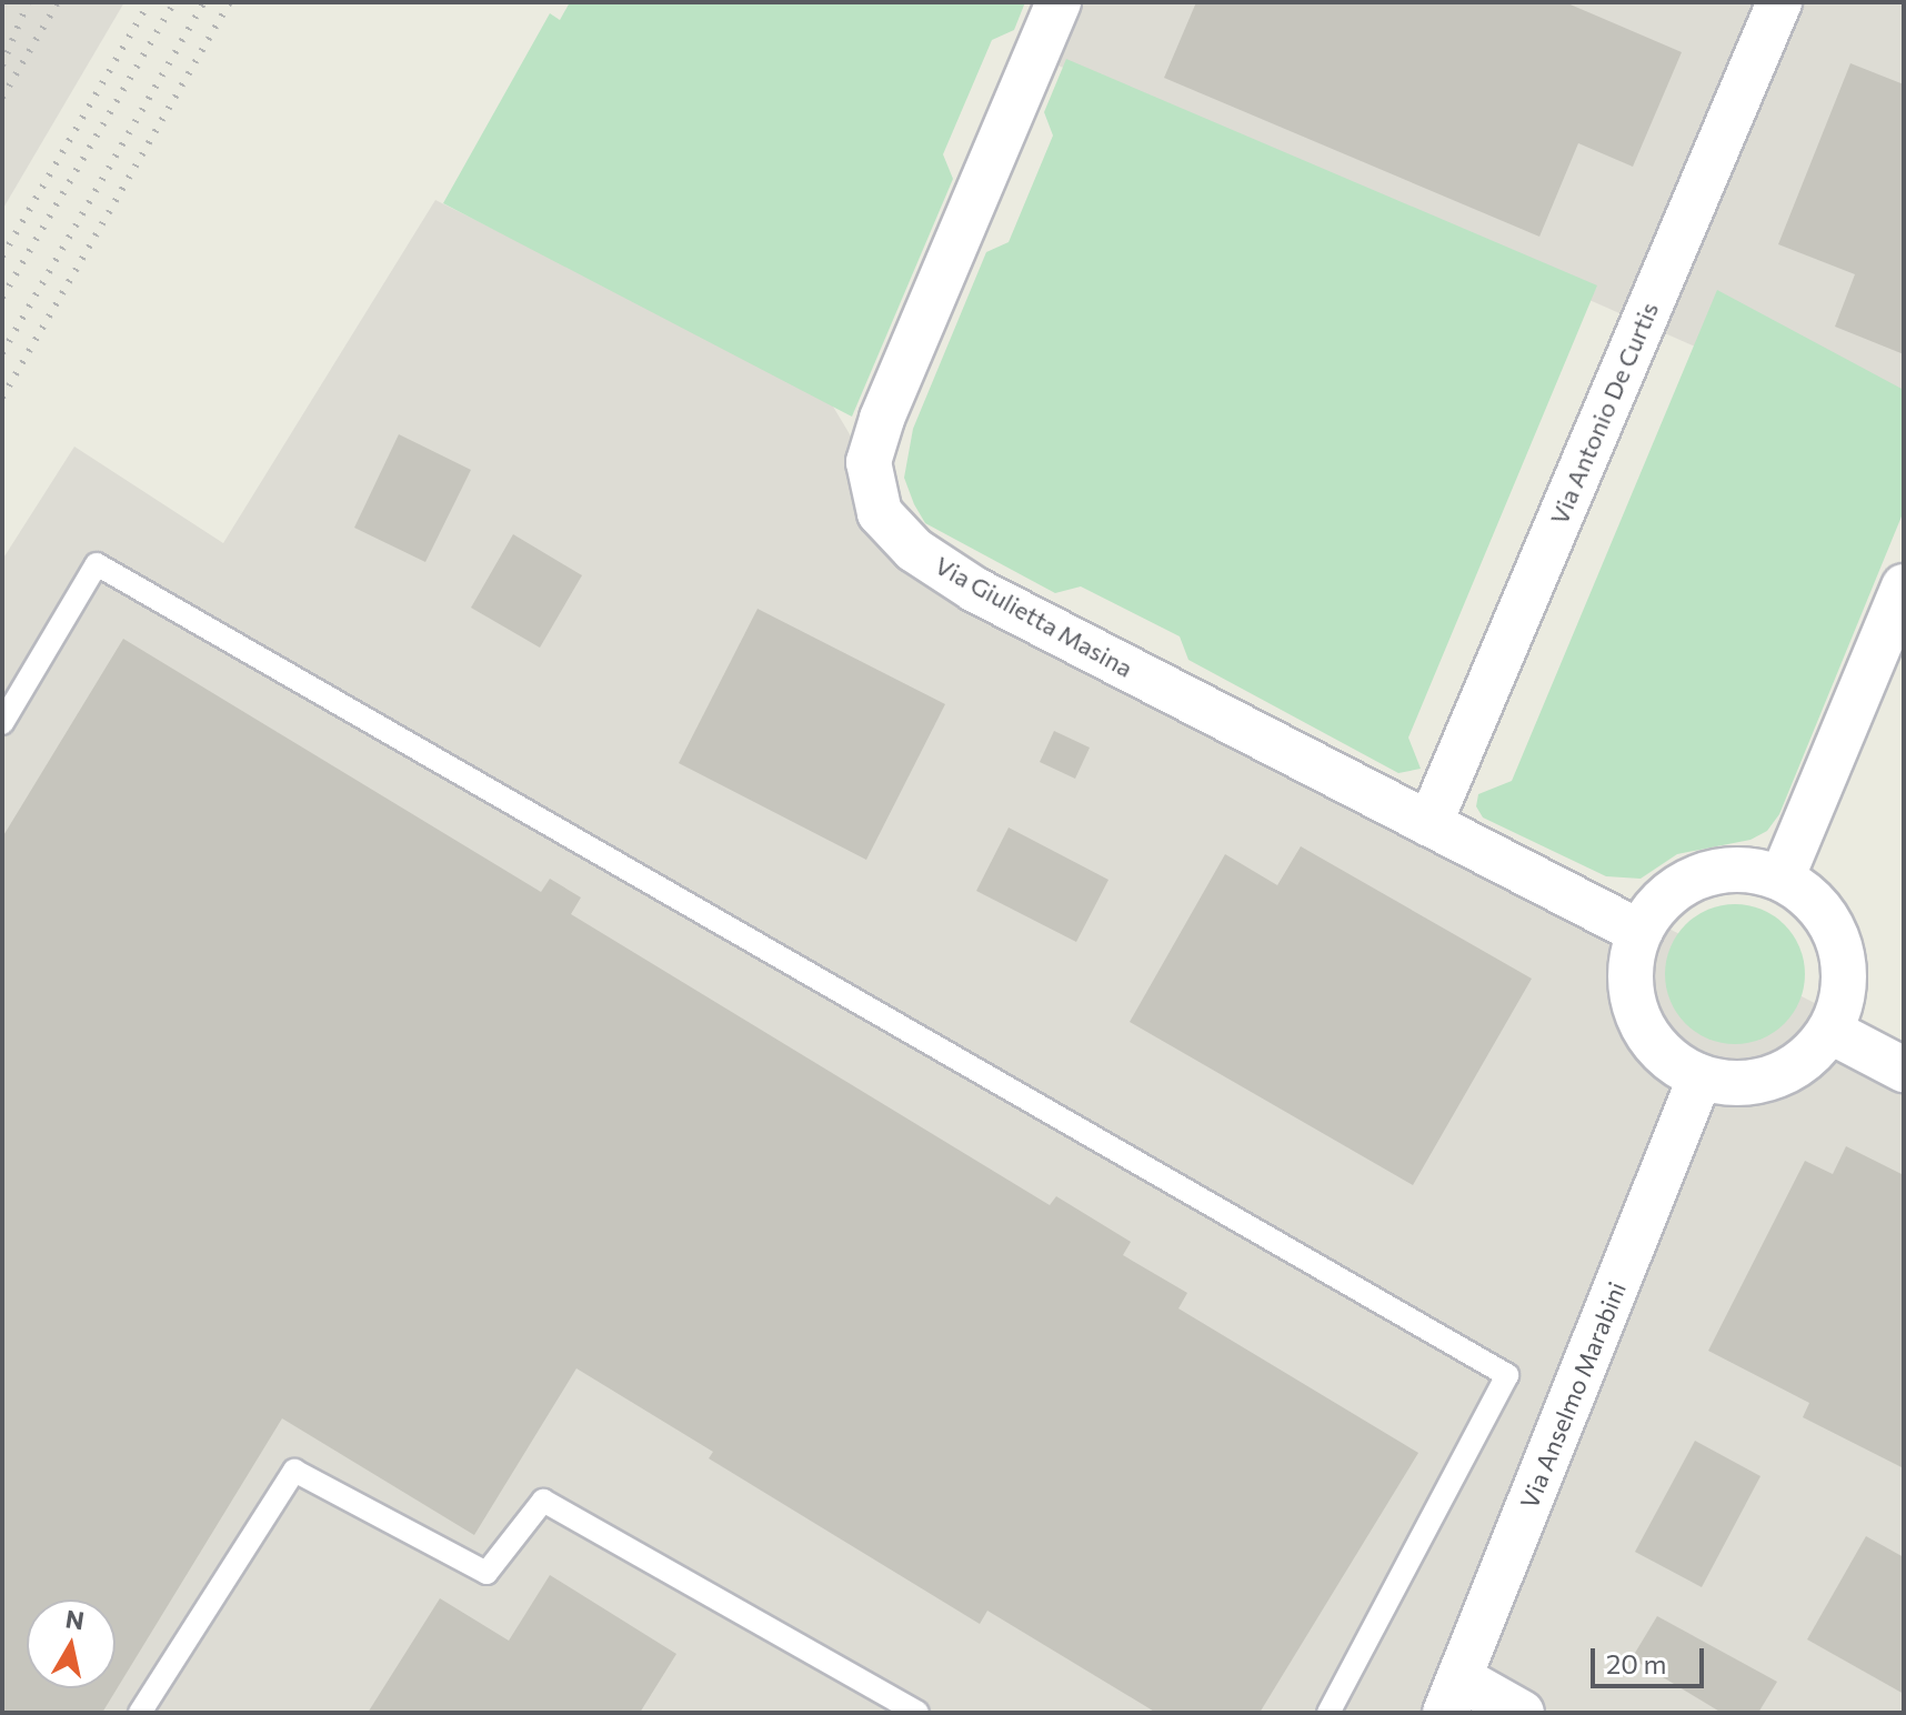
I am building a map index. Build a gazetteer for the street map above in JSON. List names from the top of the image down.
{
  "streets": {
    "street": ["Via Antonio De Curtis", "Via Giulietta Masina", "Via Anselmo Marabini"]
  },
  "crossings": [
    ["Via Antonio De Curtis", "Via Giulietta Masina"],
    ["Via Giulietta Masina", "Via Anselmo Marabini"]
  ],
  "scale_bar": "20 m",
  "north": "top"
}
